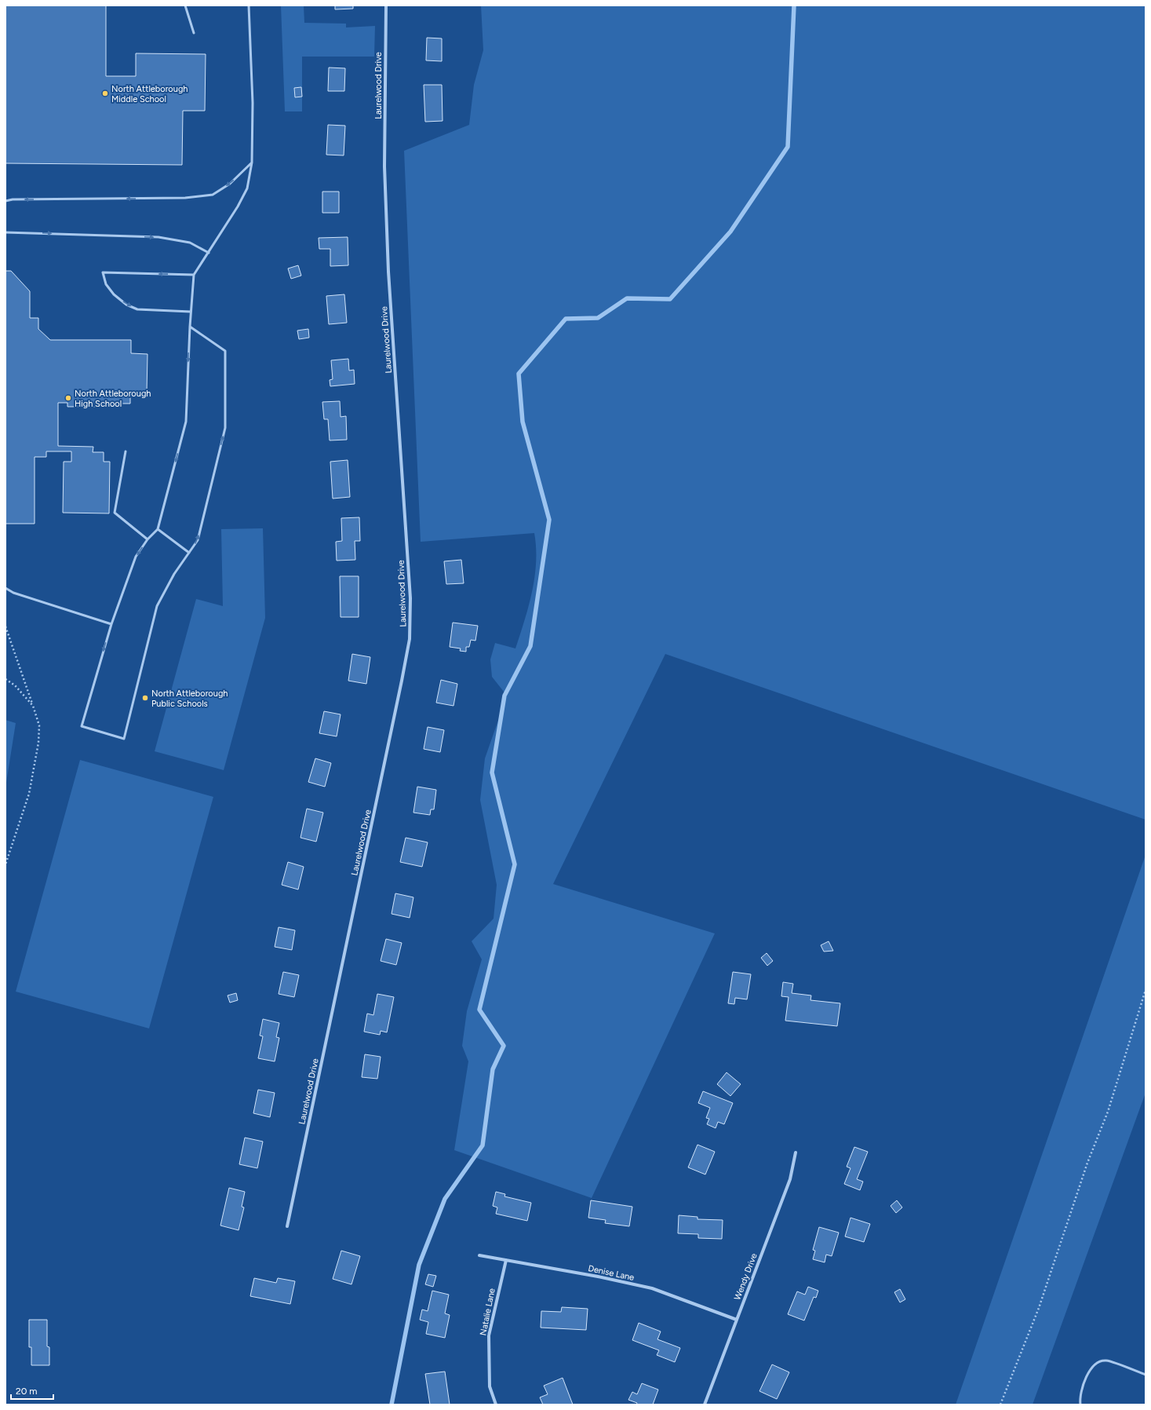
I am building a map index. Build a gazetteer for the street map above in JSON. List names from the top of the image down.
{
  "streets": {
    "street": [
      "Laurelwood Drive",
      "Denise Lane",
      "Wendy Drive",
      "Natalie Lane"
    ]
  },
  "crossings": [
    ["Denise Lane", "Wendy Drive"],
    ["Denise Lane", "Natalie Lane"]
  ],
  "places": ["North Attleborough Middle School", "North Attleborough High School", "North Attleborough Public Schools"],
  "scale_bar": "20 m"
}
